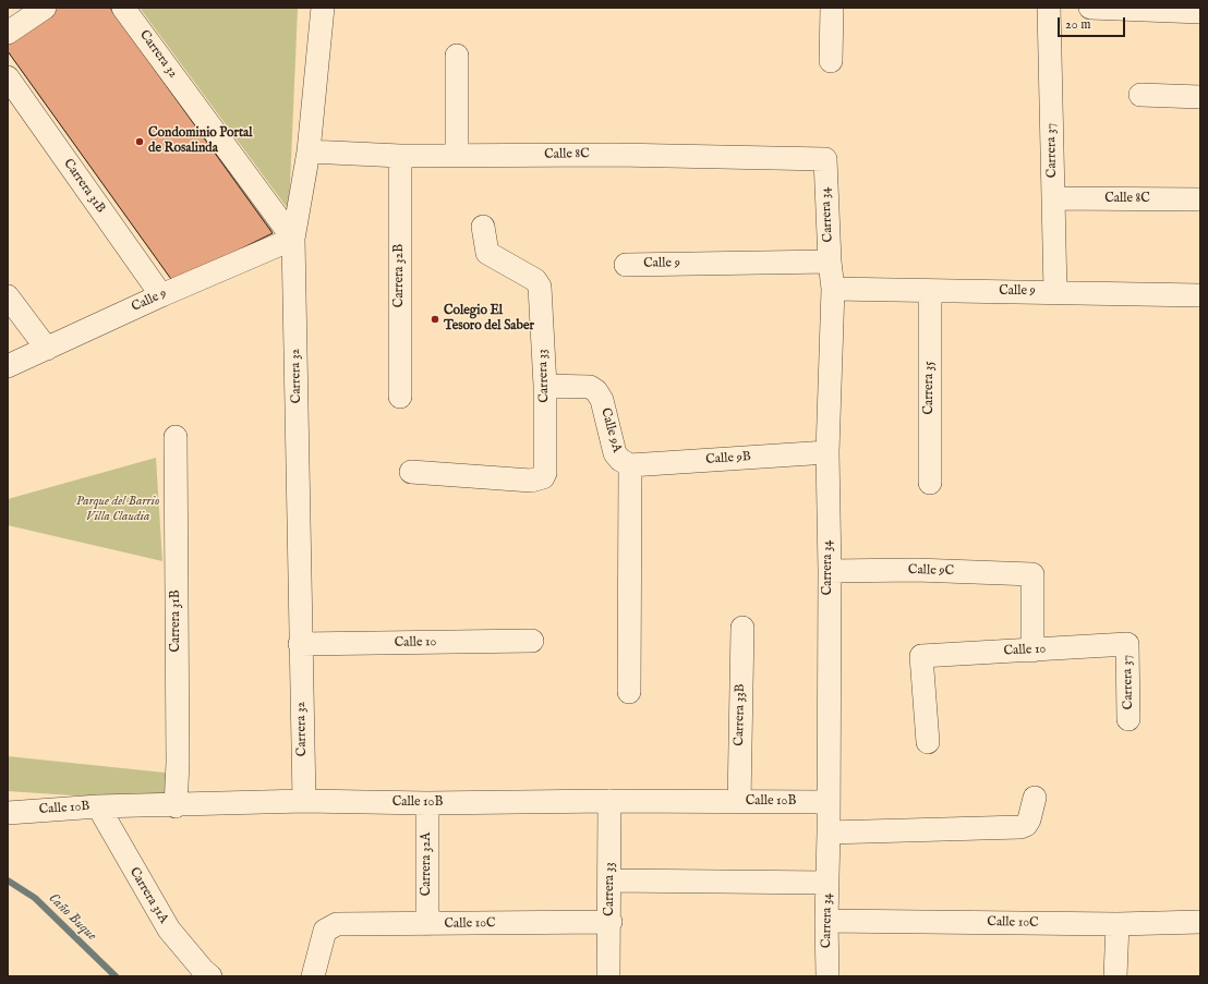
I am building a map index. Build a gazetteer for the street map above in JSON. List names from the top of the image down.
{
  "streets": {
    "street": [
      "Carrera 32",
      "Carrera 37",
      "Calle 8C",
      "Carrera 31B",
      "Carrera 34",
      "Calle 9",
      "Carrera 32B",
      "Carrera 33",
      "Carrera 35",
      "Calle 9A",
      "Calle 9B",
      "Calle 9C",
      "Calle 10",
      "Carrera 33B",
      "Calle 10B",
      "Carrera 32A",
      "Carrera 31A",
      "Calle 10C"
    ]
  },
  "crossings": [
    ["Carrera 32", "Calle 9"],
    ["Carrera 32", "Calle 10"],
    ["Carrera 32", "Calle 10B"],
    ["Carrera 37", "Calle 8C"],
    ["Carrera 37", "Calle 9"],
    ["Carrera 37", "Calle 10"],
    ["Calle 8C", "Carrera 34"],
    ["Calle 8C", "Carrera 32B"],
    ["Carrera 31B", "Calle 9"],
    ["Carrera 31B", "Calle 10B"],
    ["Carrera 34", "Calle 9"],
    ["Carrera 34", "Calle 9B"],
    ["Carrera 34", "Calle 9C"],
    ["Carrera 34", "Calle 10B"],
    ["Carrera 34", "Calle 10C"],
    ["Calle 9", "Carrera 35"],
    ["Carrera 33", "Calle 9A"],
    ["Carrera 33", "Calle 10B"],
    ["Carrera 33", "Calle 10C"],
    ["Calle 9A", "Calle 9B"],
    ["Calle 9C", "Calle 10"],
    ["Carrera 33B", "Calle 10B"],
    ["Calle 10B", "Carrera 32A"],
    ["Calle 10B", "Carrera 31A"],
    ["Carrera 32A", "Calle 10C"]
  ],
  "water": ["Caño Buque"],
  "parks": ["Parque del Barrio Villa Claudia"],
  "places": ["Condominio Portal de Rosalinda", "Colegio El Tesoro del Saber"],
  "scale_bar": "20 m"
}
